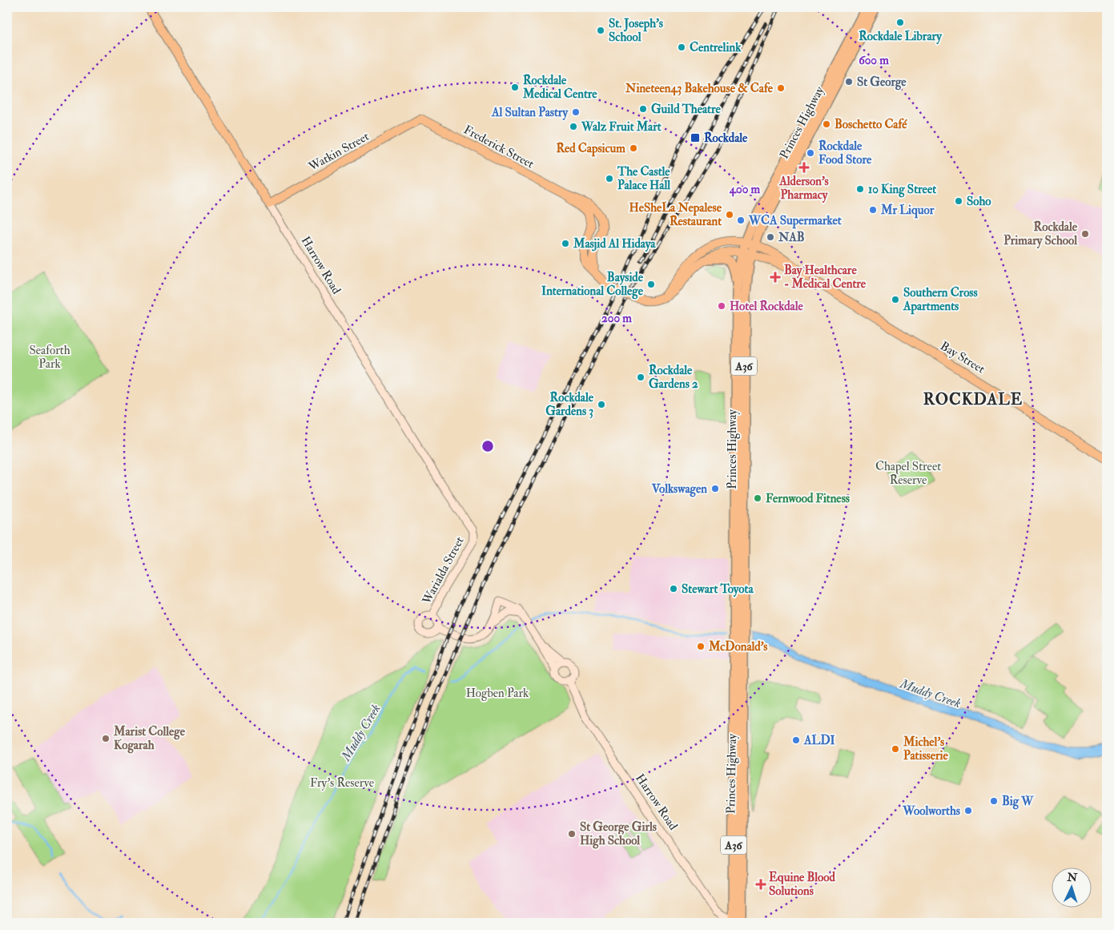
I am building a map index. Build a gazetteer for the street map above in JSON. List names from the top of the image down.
{
  "streets": {
    "highway": ["Princes Highway", "A36"],
    "main road": [
      "Frederick Street",
      "Watkin Street",
      "Harrow Road",
      "Bay Street",
      "Warialda Street"
    ]
  },
  "crossings": [
    ["Princes Highway", "Harrow Road"],
    ["Princes Highway", "Bay Street"],
    ["Frederick Street", "Watkin Street"],
    ["Watkin Street", "Harrow Road"],
    ["Harrow Road", "Warialda Street"]
  ],
  "districts": ["ROCKDALE"],
  "water": ["Muddy Creek"],
  "parks": [
    "Seaforth Park",
    "Chapel Street Reserve",
    "Hogben Park",
    "Fry's Reserve"
  ],
  "places": {
    "other": [
      "Rockdale Library",
      "St. Joseph's School",
      "Centrelink",
      "St George",
      "Rockdale Medical Centre",
      "Nineteen43 Bakehouse & Cafe",
      "Guild Theatre",
      "Al Sultan Pastry",
      "Boschetto Café",
      "Walz Fruit Mart",
      "Red Capsicum",
      "Rockdale Food Store",
      "The Castle Palace Hall",
      "10 King Street",
      "Soho",
      "Mr Liquor",
      "HeSheLa Nepalese Restaurant",
      "WCA Supermarket",
      "Rockdale Primary School",
      "NAB",
      "Masjid Al Hidaya",
      "Bayside International College",
      "Southern Cross Apartments",
      "Hotel Rockdale",
      "Rockdale Gardens 2",
      "Rockdale Gardens 3",
      "Volkswagen",
      "Fernwood Fitness",
      "Stewart Toyota",
      "McDonald's",
      "Marist College Kogarah",
      "ALDI",
      "Michel's Patisserie",
      "Big W",
      "Woolworths",
      "St George Girls High School"
    ],
    "transit": ["Rockdale"],
    "health": ["Alderson's Pharmacy", "Bay Healthcare - Medical Centre", "Equine Blood Solutions"]
  },
  "north": "top",
  "rings": ["600 m", "400 m", "200 m"]
}
